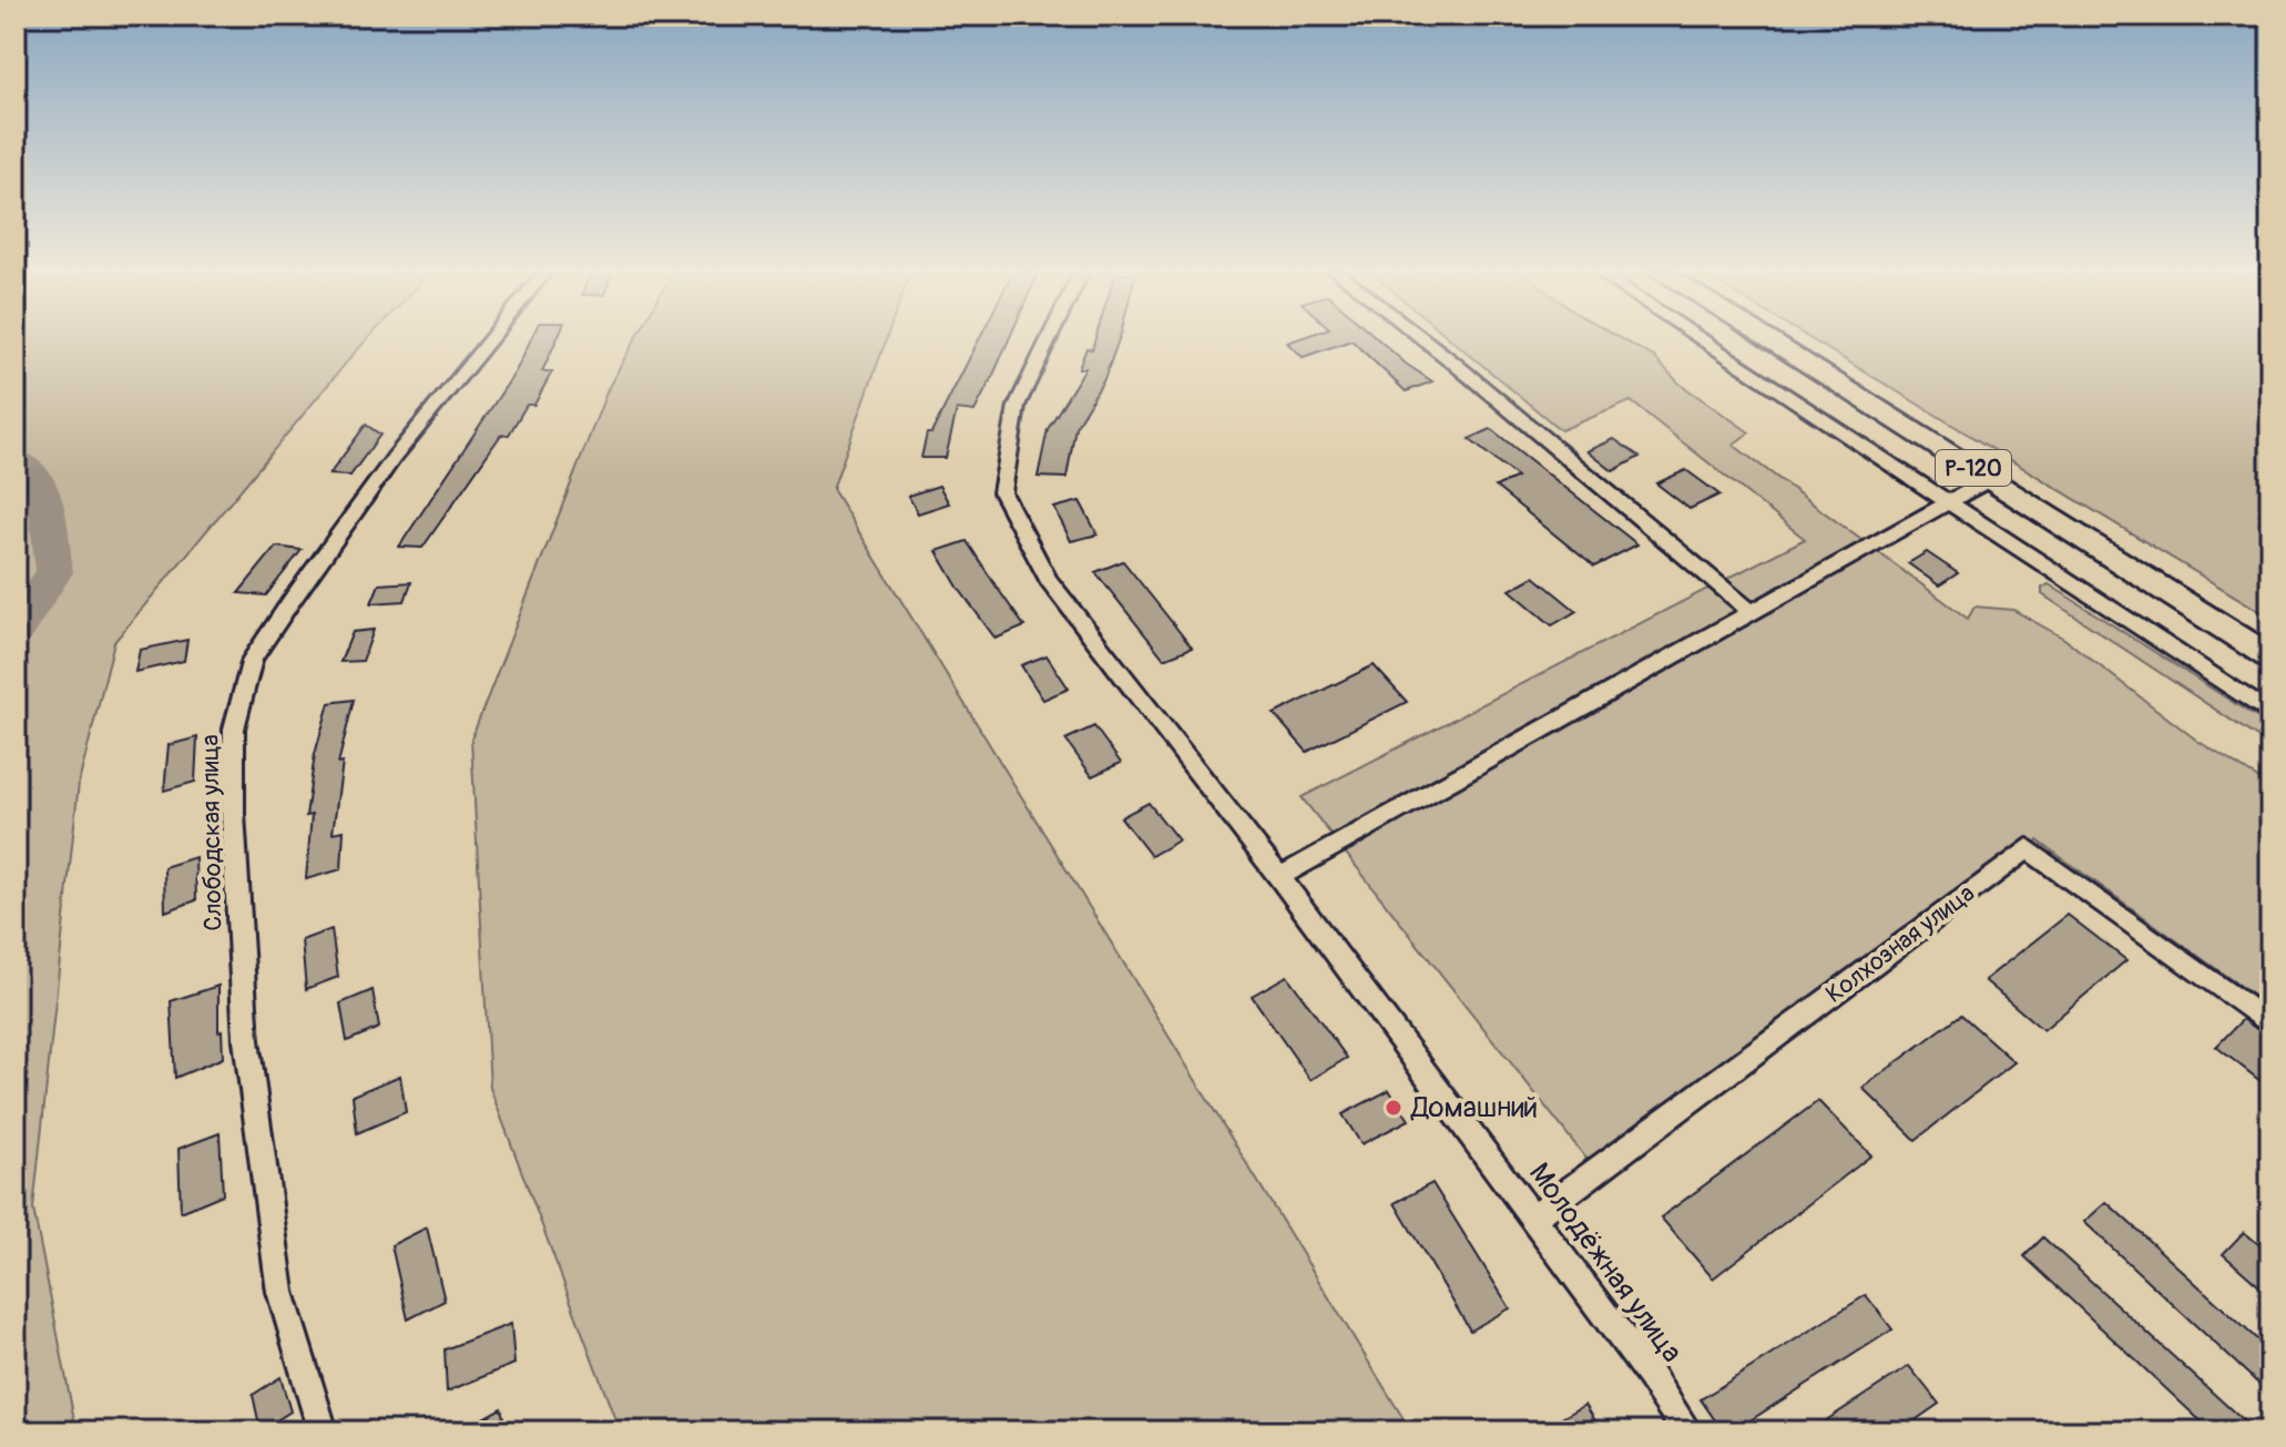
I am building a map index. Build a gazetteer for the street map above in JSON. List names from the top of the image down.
{
  "streets": {
    "highway": ["Р-120"],
    "street": ["Слободская улица", "Колхозная улица", "Молодёжная улица"]
  },
  "crossings": [
    ["Колхозная улица", "Молодёжная улица"]
  ],
  "places": ["Домашний"]
}
